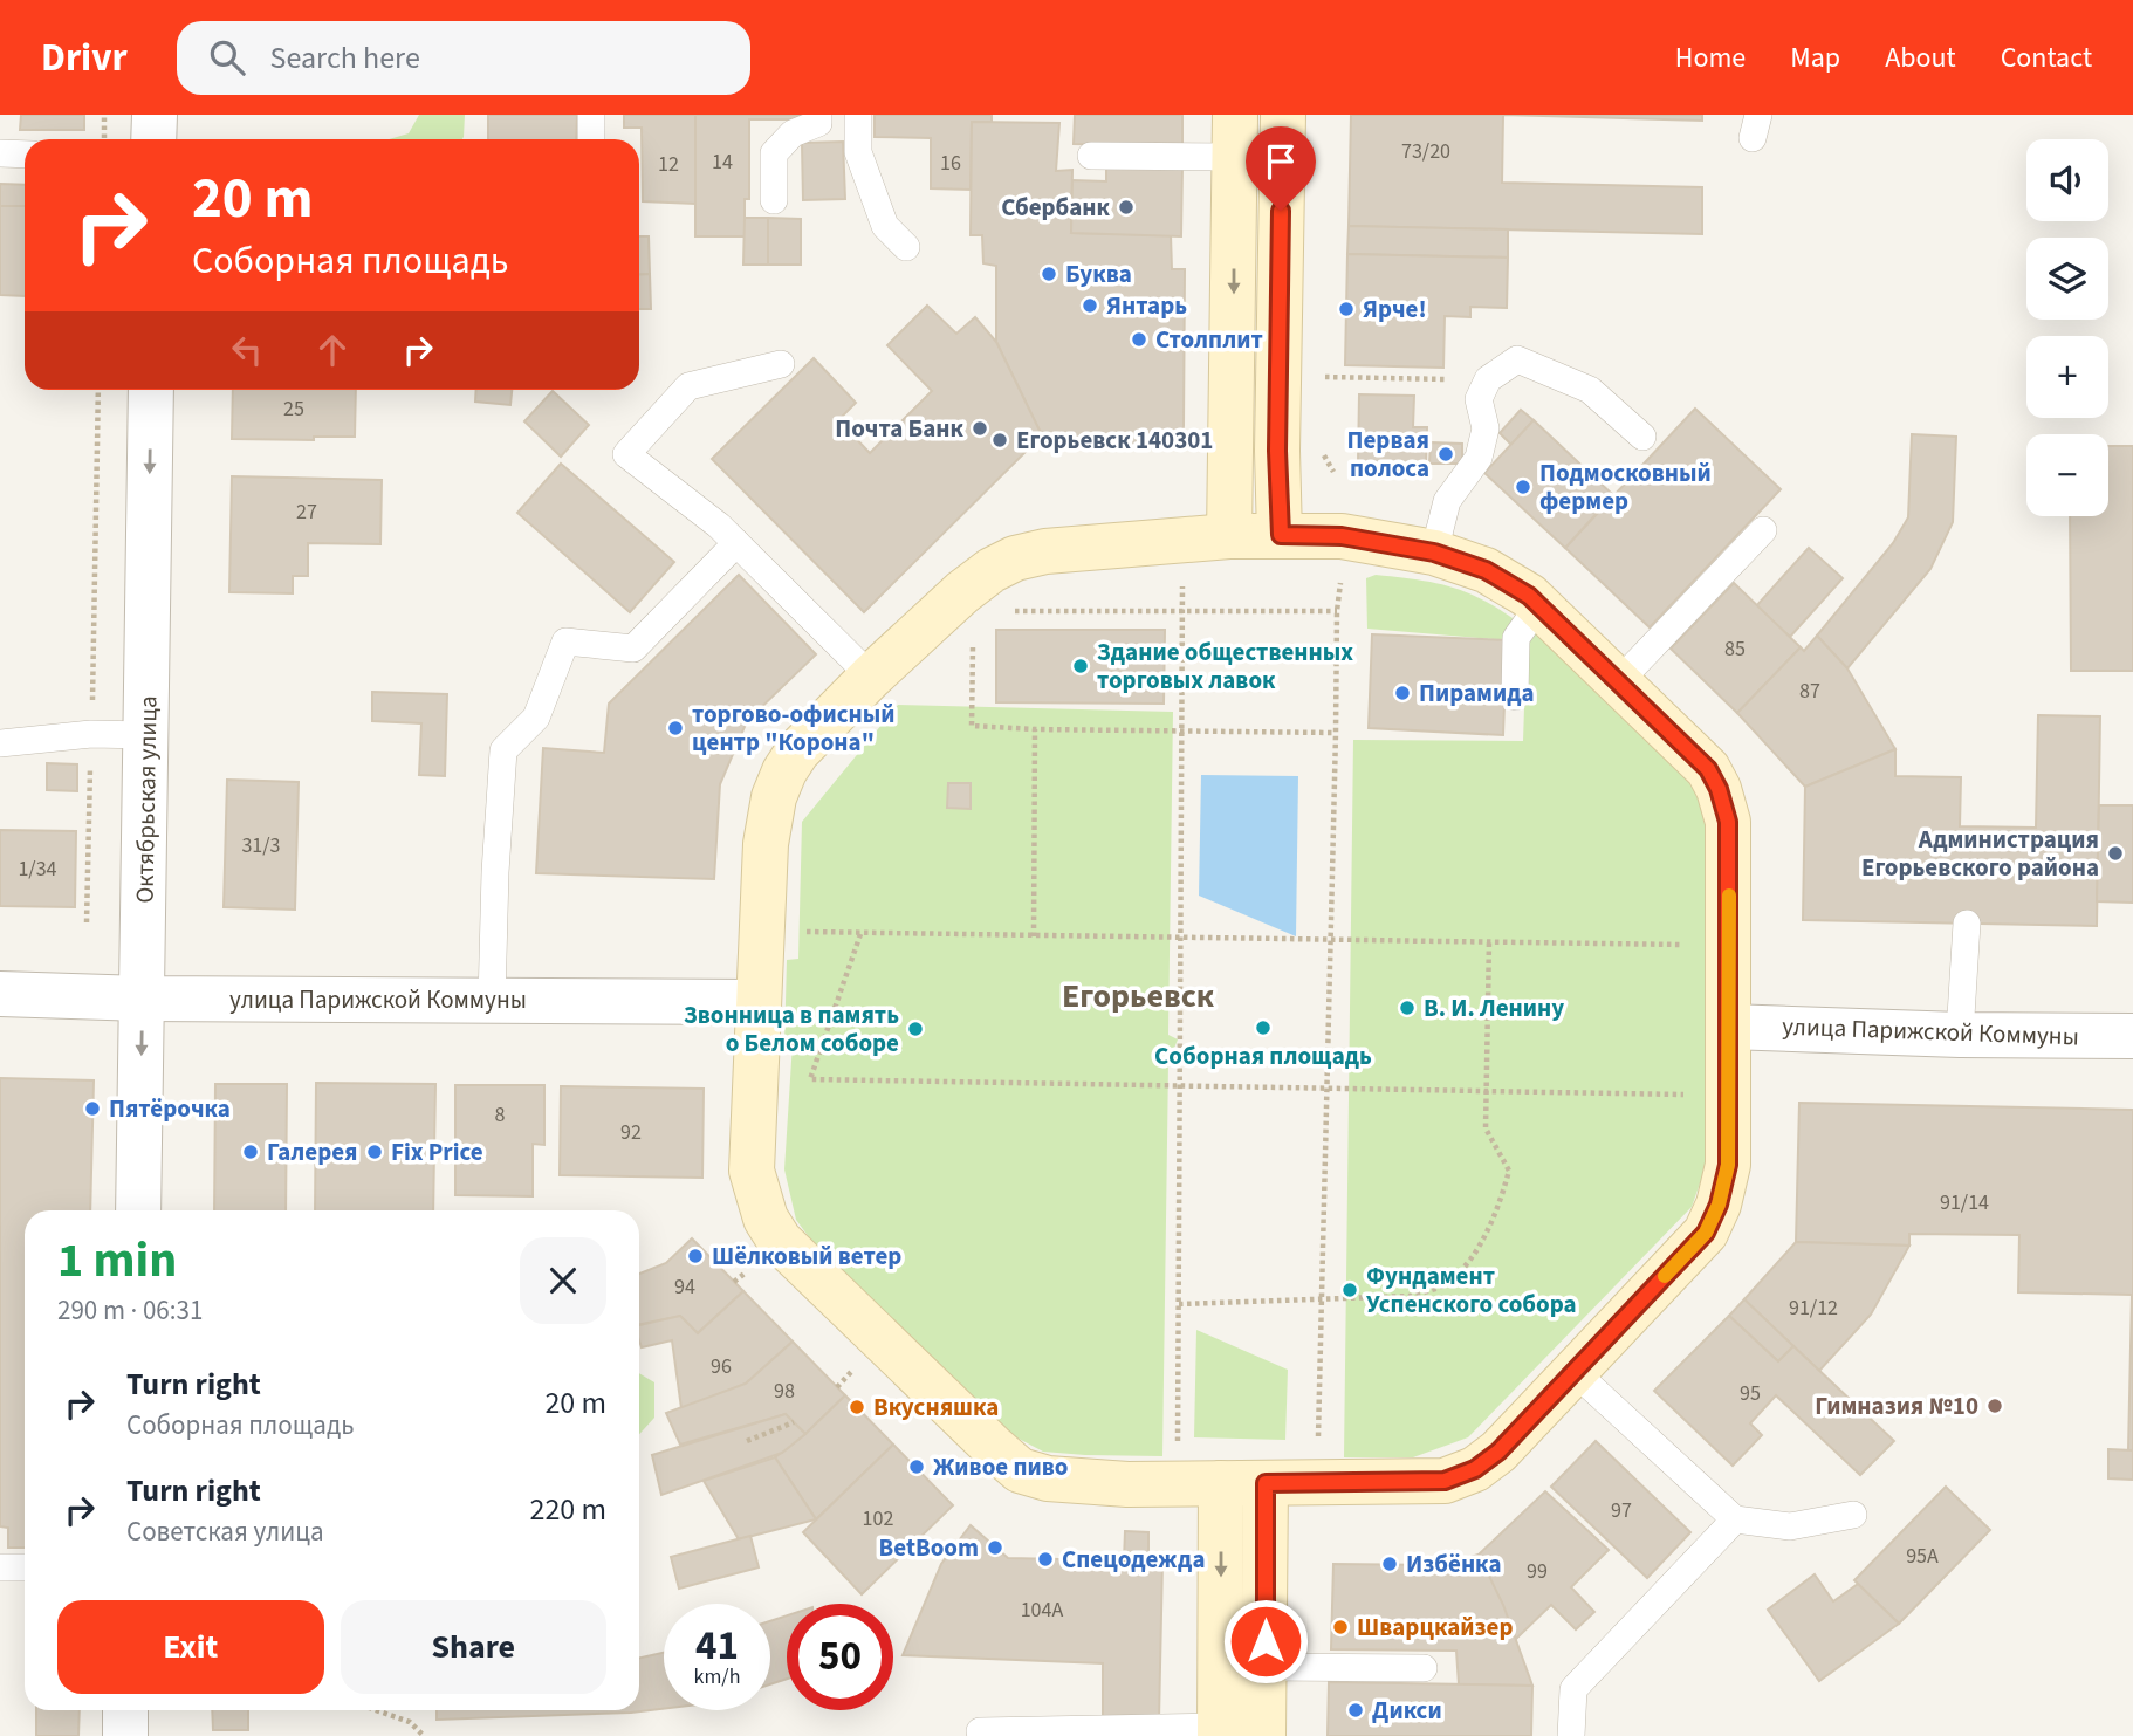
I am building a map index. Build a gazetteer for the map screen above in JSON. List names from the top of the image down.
{
  "streets": {
    "street": ["Октябрьская улица", "улица Парижской Коммуны"]
  },
  "crossings": [
    ["Октябрьская улица", "улица Парижской Коммуны"]
  ],
  "one_way": ["Октябрьская улица"],
  "districts": ["Егорьевск"],
  "places": [
    "Сбербанк",
    "Буква",
    "Янтарь",
    "Ярче!",
    "Столплит",
    "Почта Банк",
    "Егорьевск 140301",
    "Первая полоса",
    "Подмосковный фермер",
    "Здание общественных торговых лавок",
    "Пирамида",
    "торгово-офисный центр \"Корона\"",
    "Администрация Егорьевского района",
    "В. И. Ленину",
    "Соборная площадь",
    "Звонница в память о Белом соборе",
    "Пятёрочка",
    "Галерея",
    "Fix Price",
    "Шёлковый ветер",
    "Фундамент Успенского собора",
    "Гимназия №10",
    "Вкусняшка",
    "Живое пиво",
    "BetBoom",
    "Спецодежда",
    "Избёнка",
    "Шварцкайзер",
    "Дикси"
  ],
  "house_numbers": [
    "73/20",
    "14",
    "16",
    "12",
    "25",
    "27",
    "85",
    "87",
    "31/3",
    "1/34",
    "8",
    "92",
    "91/14",
    "94",
    "91/12",
    "96",
    "98",
    "95",
    "97",
    "102",
    "95А",
    "99",
    "104А"
  ],
  "page": {
    "header": "Drivr",
    "search": "Search here",
    "nav": [
      "Home",
      "Map",
      "About",
      "Contact"
    ],
    "map_buttons": ["+", "−"],
    "turn": ["20 m", "Соборная площадь"],
    "heading": ["1 min", "290 m · 06:31"],
    "list": [
      {
        "name": "Turn right",
        "note": "Соборная площадь",
        "value": "20 m"
      },
      {
        "name": "Turn right",
        "note": "Советская улица",
        "value": "220 m"
      }
    ],
    "buttons": ["Exit", "Share"],
    "speed": "41 km/h",
    "limit": "50"
  }
}
